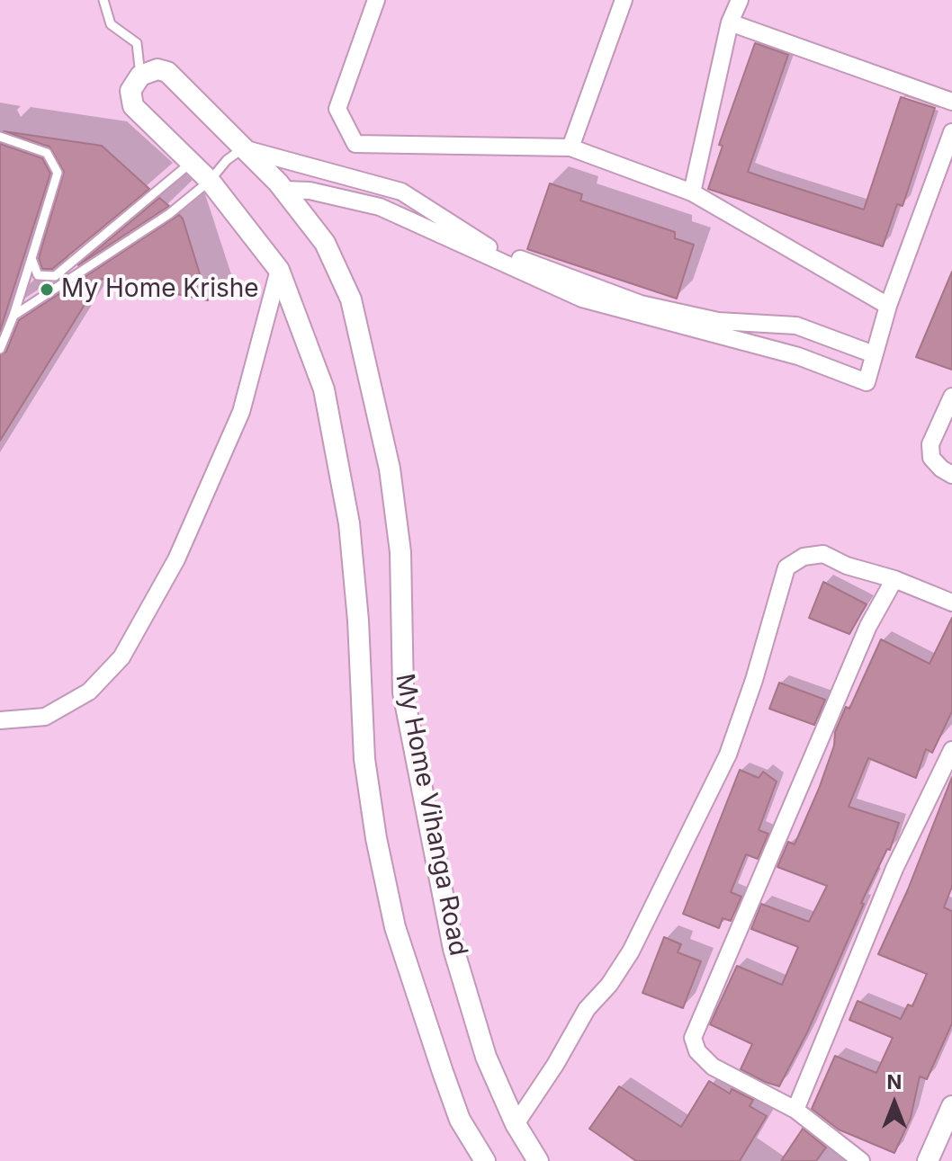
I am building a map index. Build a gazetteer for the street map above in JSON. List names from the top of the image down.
{
  "streets": {
    "street": ["My Home Vihanga Road"]
  },
  "places": ["My Home Krishe"],
  "north": "top"
}
